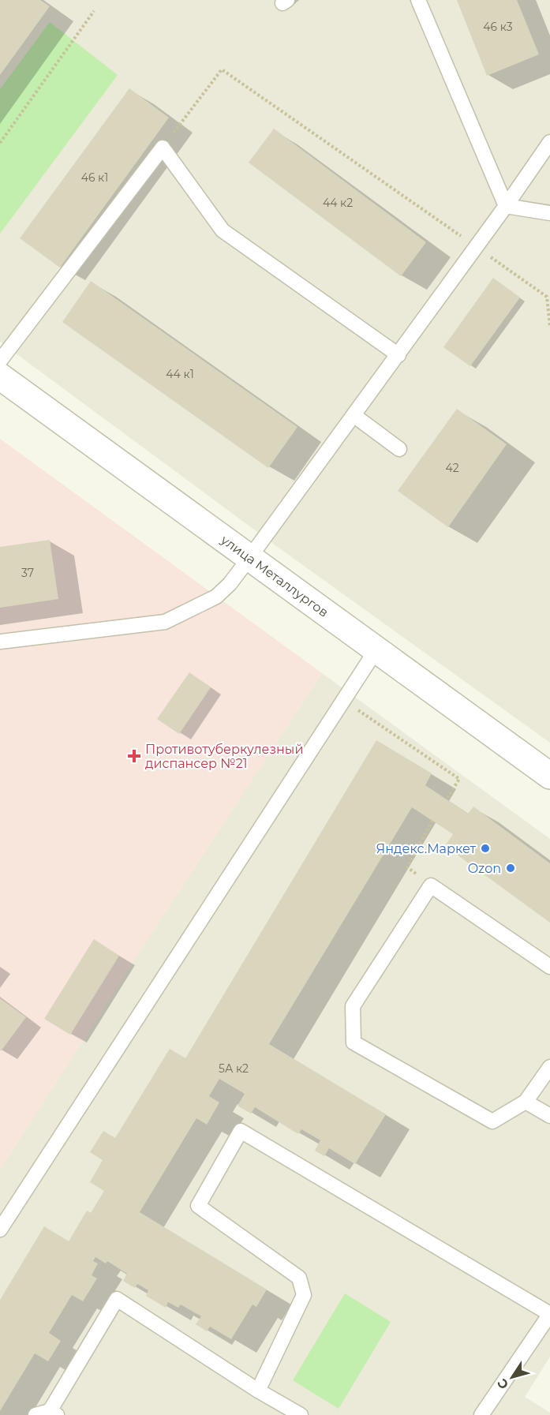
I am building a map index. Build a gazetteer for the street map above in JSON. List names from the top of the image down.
{
  "streets": {
    "street": ["улица Металлургов"]
  },
  "places": {
    "health": ["Противотуберкулезный диспансер №21"],
    "other": ["Яндекс.Маркет", "Ozon"]
  },
  "house_numbers": [
    "46 к3",
    "46 к1",
    "44 к2",
    "44 к1",
    "42",
    "37",
    "5А к2"
  ],
  "north": "bottom left"
}
